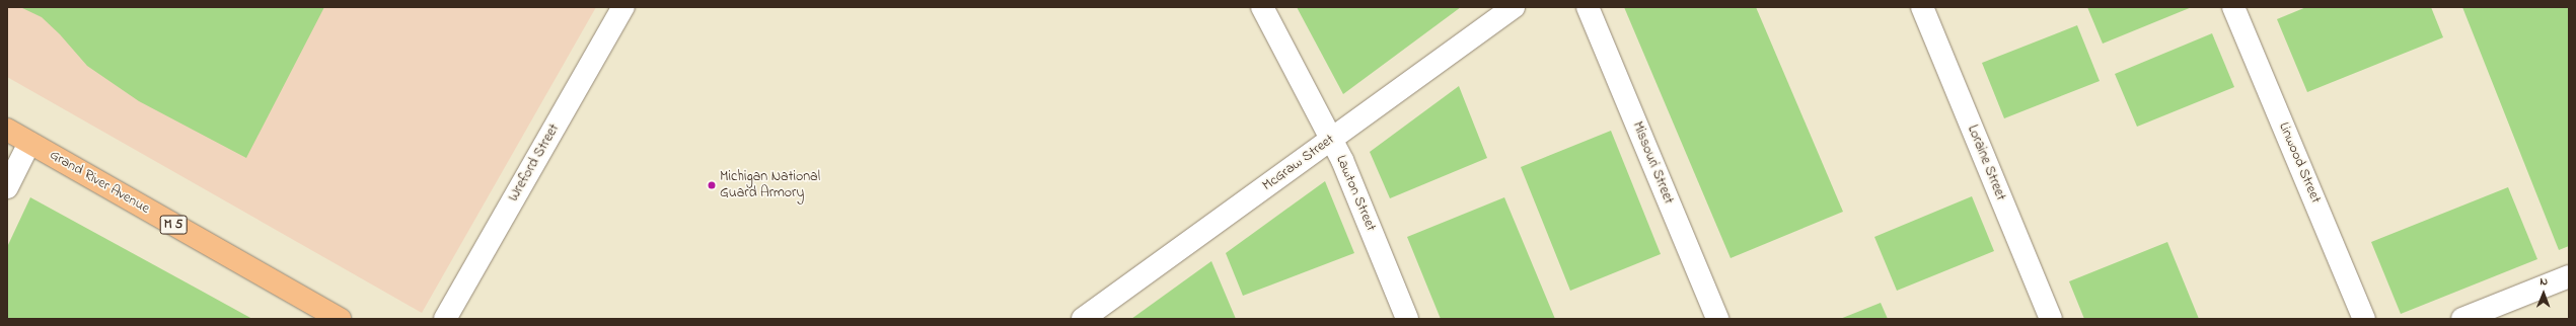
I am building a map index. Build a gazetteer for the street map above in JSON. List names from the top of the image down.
{
  "streets": {
    "main road": ["Grand River Avenue", "M 5"],
    "street": [
      "Wreford Street",
      "McGraw Street",
      "Missouri Street",
      "Loraine Street",
      "Linwood Street",
      "Lawton Street"
    ]
  },
  "crossings": [
    ["McGraw Street", "Lawton Street"]
  ],
  "places": ["Michigan National Guard Armory"],
  "north": "top"
}
